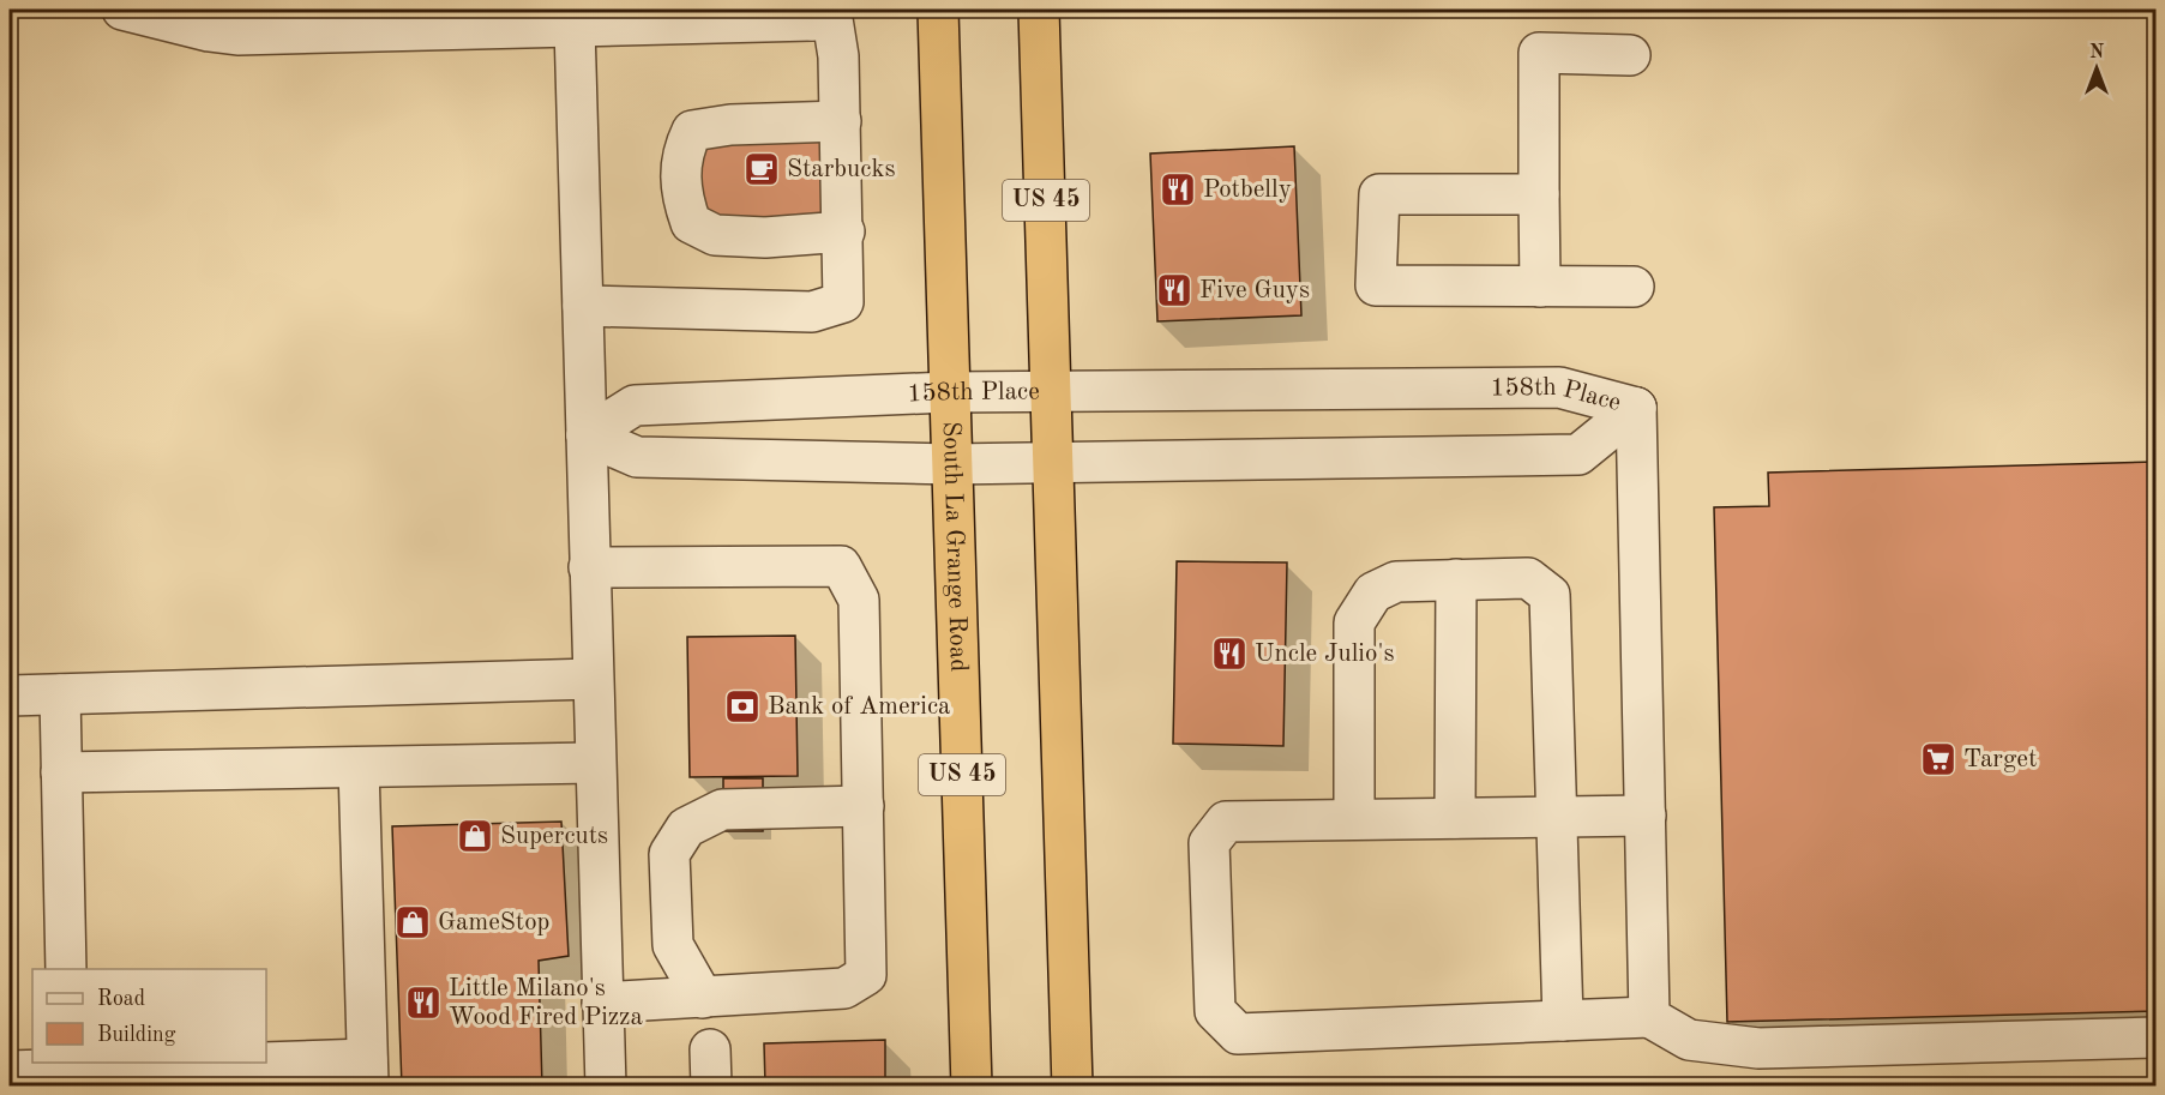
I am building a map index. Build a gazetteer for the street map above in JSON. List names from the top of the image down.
{
  "streets": {
    "highway": ["US 45", "South La Grange Road"],
    "lane": ["158th Place"]
  },
  "crossings": [
    ["US 45", "158th Place"],
    ["158th Place", "South La Grange Road"]
  ],
  "places": {
    "cafe": ["Starbucks"],
    "restaurant": [
      "Potbelly",
      "Five Guys",
      "Uncle Julio's",
      "Little Milano's Wood Fired Pizza"
    ],
    "bank": ["Bank of America"],
    "supermarket": ["Target"],
    "shop": ["Supercuts", "GameStop"]
  },
  "legend": ["Road", "Building"],
  "north": "top"
}
